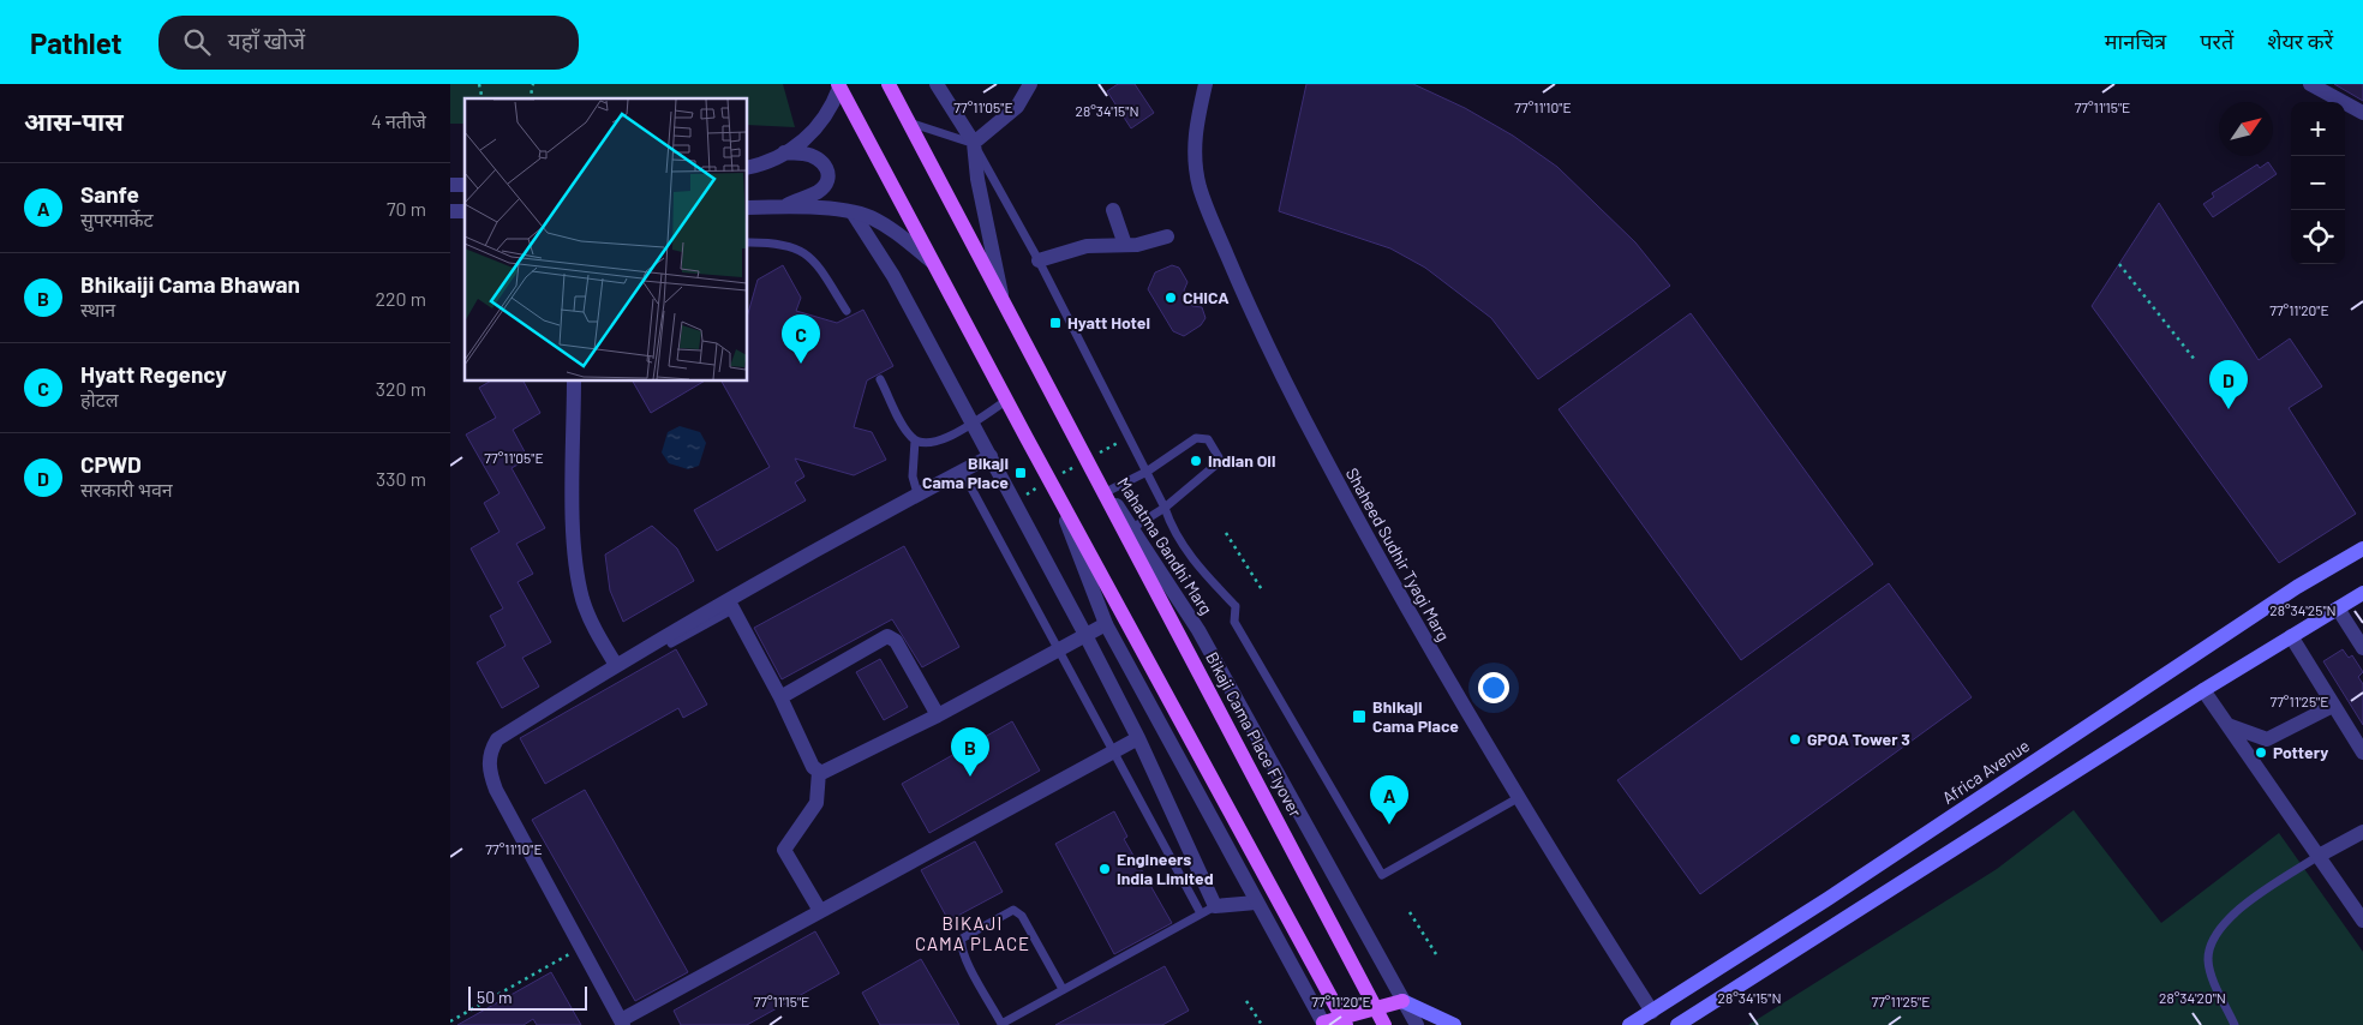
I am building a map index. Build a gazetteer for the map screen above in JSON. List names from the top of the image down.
{
  "streets": {
    "main road": ["Mahatma Gandhi Marg", "Bikaji Cama Place Flyover", "Africa Avenue"],
    "street": ["Shaheed Sudhir Tyagi Marg"]
  },
  "crossings": [
    ["Mahatma Gandhi Marg", "Bikaji Cama Place Flyover"],
    ["Shaheed Sudhir Tyagi Marg", "Africa Avenue"]
  ],
  "districts": ["BIKAJI CAMA PLACE"],
  "places": {
    "other": [
      "CHICA",
      "Indian Oil",
      "GPOA Tower 3",
      "Pottery",
      "Engineers India Limited"
    ],
    "transit": ["Hyatt Hotel", "Bikaji Cama Place", "Bhikaji Cama Place"]
  },
  "scale_bar": "50 m",
  "north": "top right",
  "page": {
    "header": "Pathlet",
    "search": "यहाँ खोजें",
    "nav": ["मानचित्र", "परतें", "शेयर करें"],
    "heading": ["आस-पास", "4 नतीजे"],
    "map_buttons": ["+", "−"],
    "list": [
      {
        "mark": "A",
        "name": "Sanfe",
        "note": "सुपरमार्केट",
        "value": "70 m"
      },
      {
        "mark": "B",
        "name": "Bhikaiji Cama Bhawan",
        "note": "स्थान",
        "value": "220 m"
      },
      {
        "mark": "C",
        "name": "Hyatt Regency",
        "note": "होटल",
        "value": "320 m"
      },
      {
        "mark": "D",
        "name": "CPWD",
        "note": "सरकारी भवन",
        "value": "330 m"
      }
    ],
    "pins": [
      "C",
      "D",
      "B",
      "A"
    ],
    "scale": "50 m"
  },
  "coordinates": [
    "77°11'15\"E",
    "77°11'05\"E",
    "77°11'10\"E",
    "28°34'15\"N",
    "77°11'20\"E",
    "28°34'25\"N",
    "77°11'25\"E",
    "28°34'20\"N"
  ]
}
